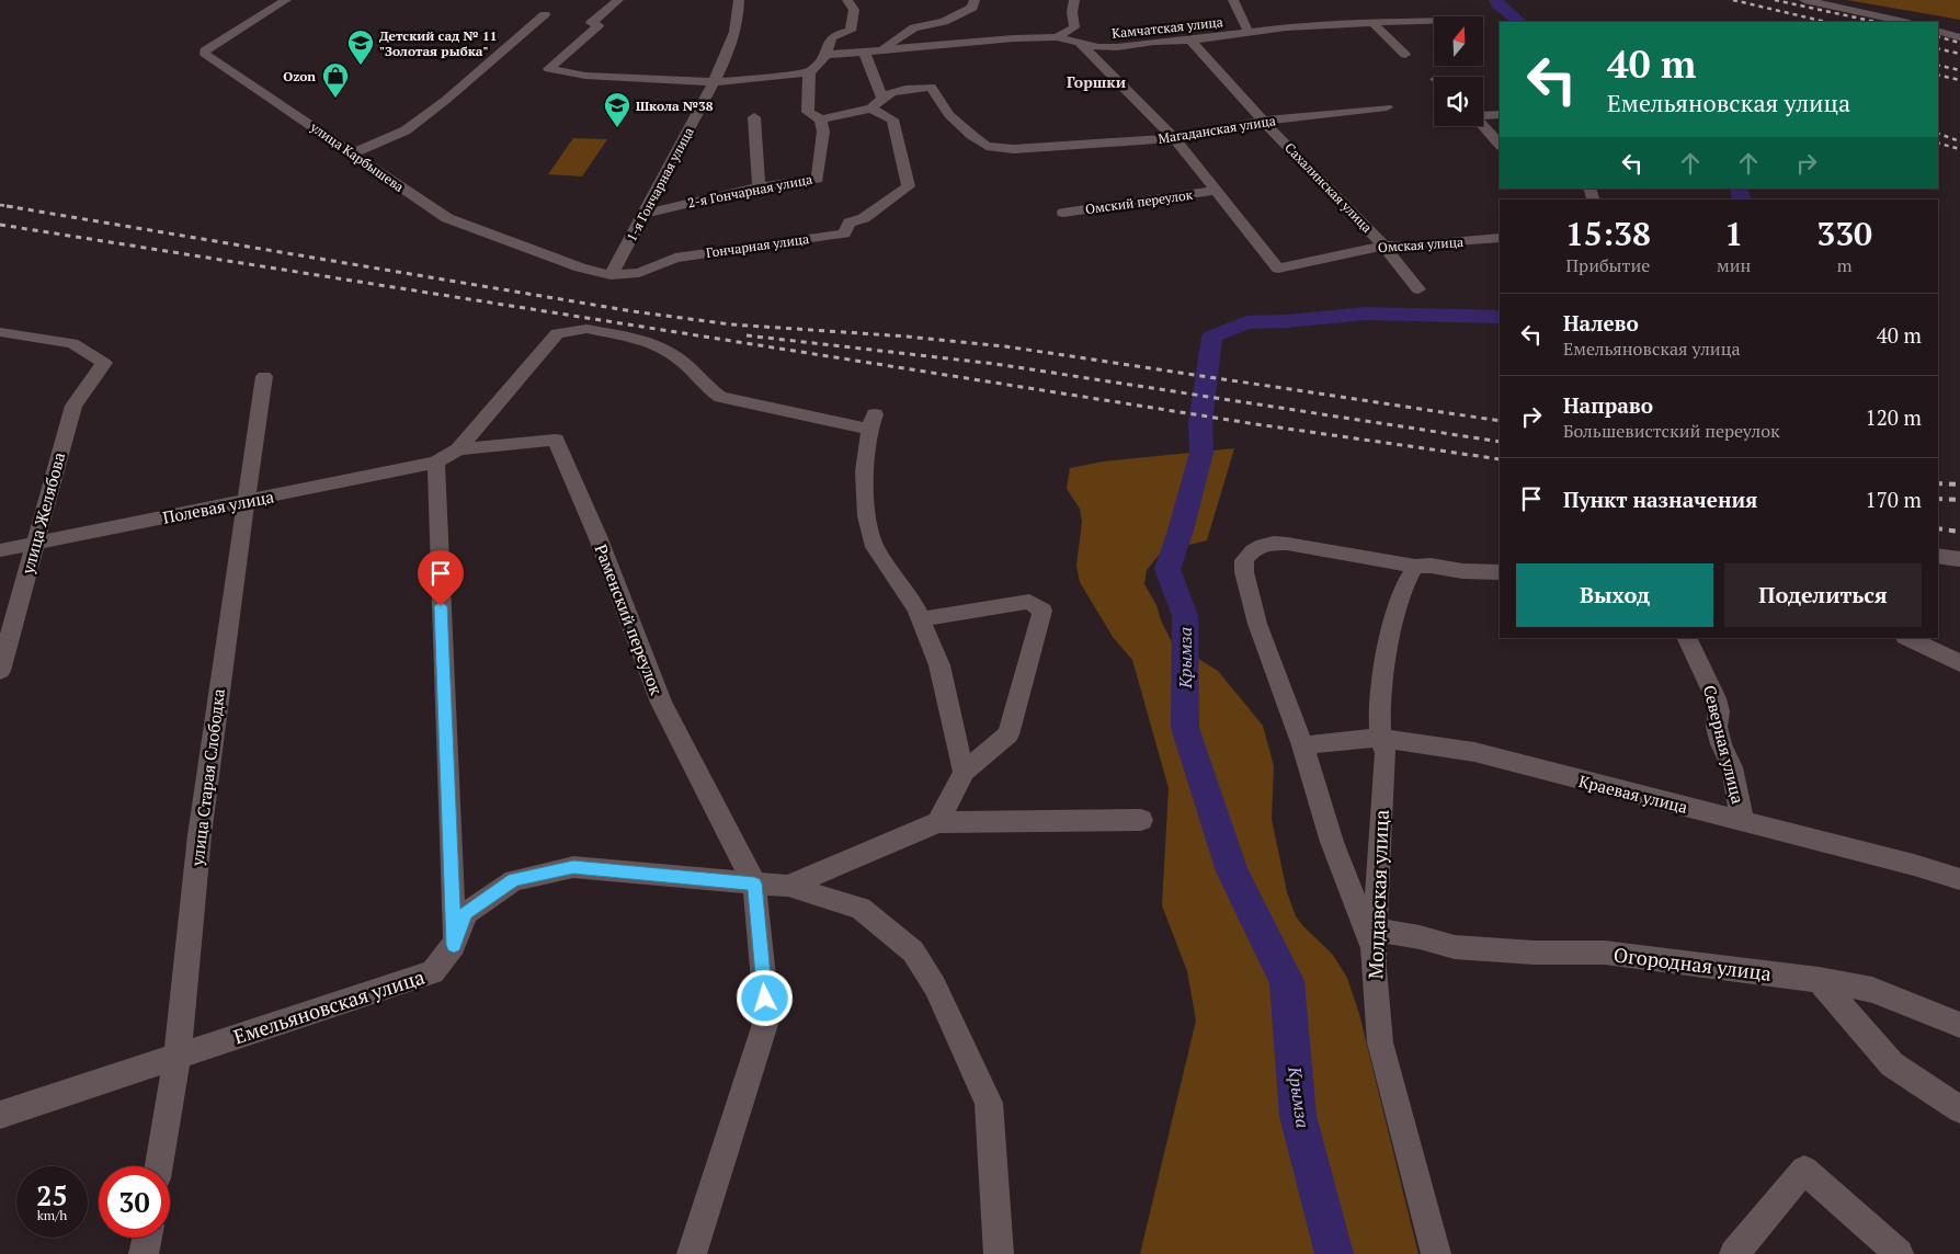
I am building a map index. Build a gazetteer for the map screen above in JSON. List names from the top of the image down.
{
  "streets": {
    "street": [
      "Камчатская улица",
      "Магаданская улица",
      "улица Карбышева",
      "1-я Гончарная улица",
      "Сахалинская улица",
      "2-я Гончарная улица",
      "Омский переулок",
      "Омская улица",
      "Гончарная улица",
      "Полевая улица",
      "улица Желябова",
      "Раменский переулок",
      "Северная улица",
      "улица Старая Слободка",
      "Краевая улица",
      "Молдавская улица",
      "Огородная улица",
      "Емельяновская улица"
    ]
  },
  "crossings": [
    ["Камчатская улица", "Сахалинская улица"],
    ["Магаданская улица", "Сахалинская улица"],
    ["улица Карбышева", "1-я Гончарная улица"],
    ["улица Карбышева", "Гончарная улица"],
    ["1-я Гончарная улица", "2-я Гончарная улица"],
    ["1-я Гончарная улица", "Гончарная улица"],
    ["Сахалинская улица", "Омская улица"],
    ["2-я Гончарная улица", "Гончарная улица"],
    ["Полевая улица", "улица Желябова"],
    ["Полевая улица", "Раменский переулок"],
    ["Полевая улица", "улица Старая Слободка"],
    ["Раменский переулок", "Емельяновская улица"],
    ["Северная улица", "Краевая улица"],
    ["улица Старая Слободка", "Емельяновская улица"],
    ["Краевая улица", "Молдавская улица"],
    ["Молдавская улица", "Огородная улица"]
  ],
  "districts": ["Горшки"],
  "water": ["Крымза"],
  "places": {
    "school or university": ["Детский сад № 11 \"Золотая рыбка\"", "Школа №38"],
    "shop": ["Ozon"]
  },
  "north": "top",
  "page": {
    "turn": ["40 m", "Емельяновская улица"],
    "eta": [
      "15:38",
      "Прибытие",
      "1",
      "мин",
      "330",
      "m"
    ],
    "list": [
      {
        "name": "Налево",
        "note": "Емельяновская улица",
        "value": "40 m"
      },
      {
        "name": "Направо",
        "note": "Большевистский переулок",
        "value": "120 m"
      },
      {
        "name": "Пункт назначения",
        "value": "170 m"
      }
    ],
    "buttons": ["Выход", "Поделиться"],
    "speed": "25 km/h",
    "limit": "30"
  }
}
